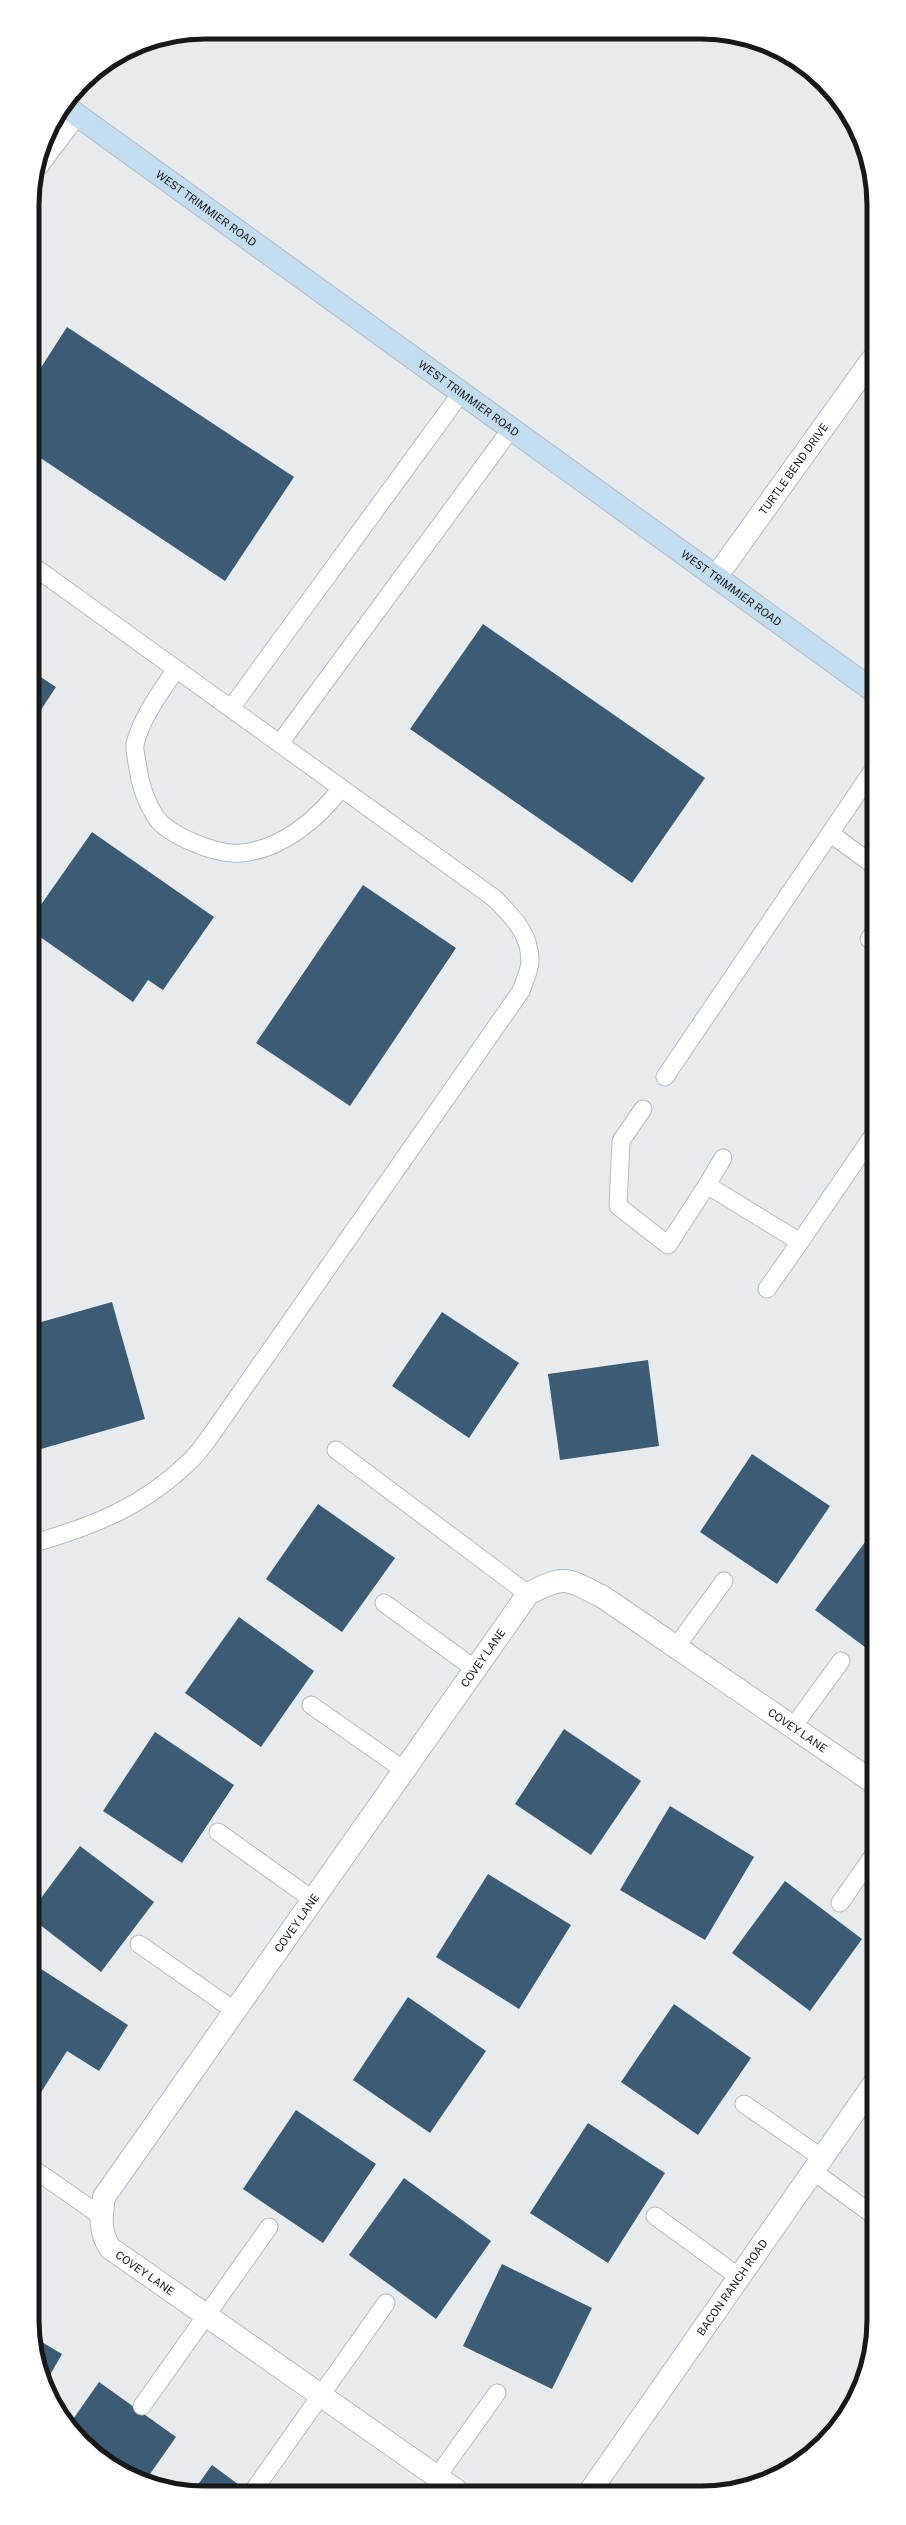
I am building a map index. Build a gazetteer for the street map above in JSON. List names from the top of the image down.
{
  "streets": {
    "main road": ["WEST TRIMMIER ROAD"],
    "street": ["TURTLE BEND DRIVE", "COVEY LANE", "BACON RANCH ROAD"]
  },
  "crossings": [
    ["WEST TRIMMIER ROAD", "TURTLE BEND DRIVE"]
  ]
}
